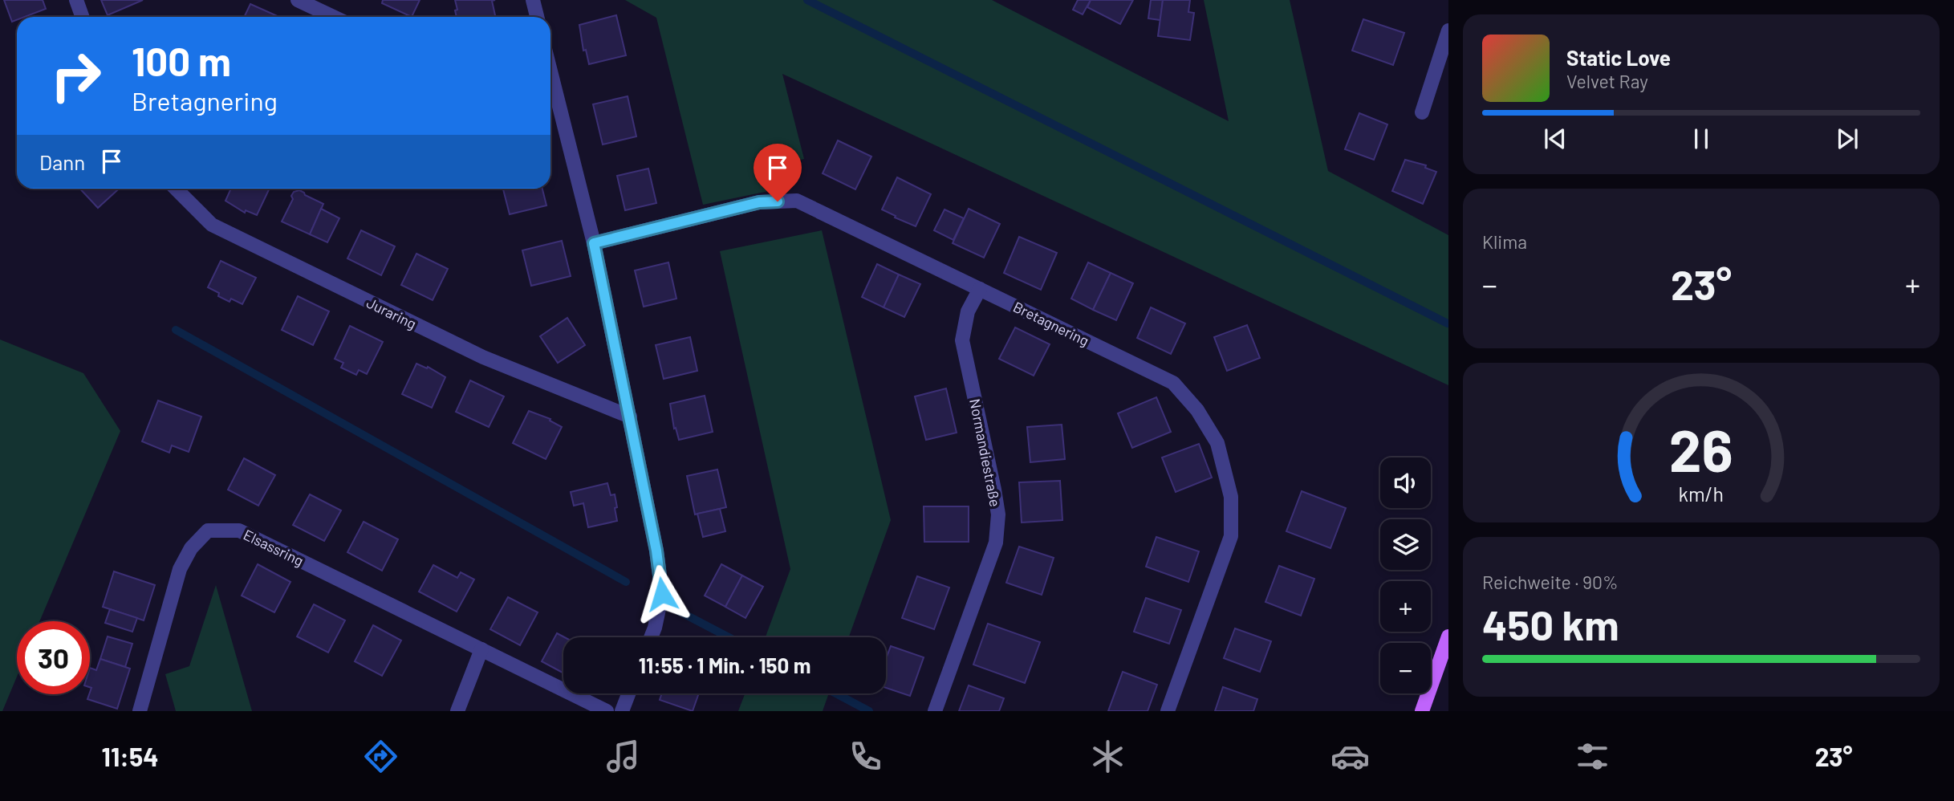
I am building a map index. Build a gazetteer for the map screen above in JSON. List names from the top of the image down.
{
  "streets": {
    "street": [
      "Juraring",
      "Bretagnering",
      "Normandiestraße",
      "Elsassring"
    ]
  },
  "crossings": [
    ["Bretagnering", "Normandiestraße"]
  ],
  "page": {
    "turn": ["100 m", "Bretagnering"],
    "song": ["Static Love", "Velvet Ray"],
    "then": "Dann",
    "tile": [
      "Klima",
      ["Reichweite · 90%", "450 km"]
    ],
    "heat": ["−", "23°", "+"],
    "map_buttons": ["+", "−"],
    "limit": "30",
    "trip": "11:55 · 1 Min. · 150 m",
    "tabs": ["11:54", "23°"],
    "gauge": ["26", "km/h"]
  }
}
